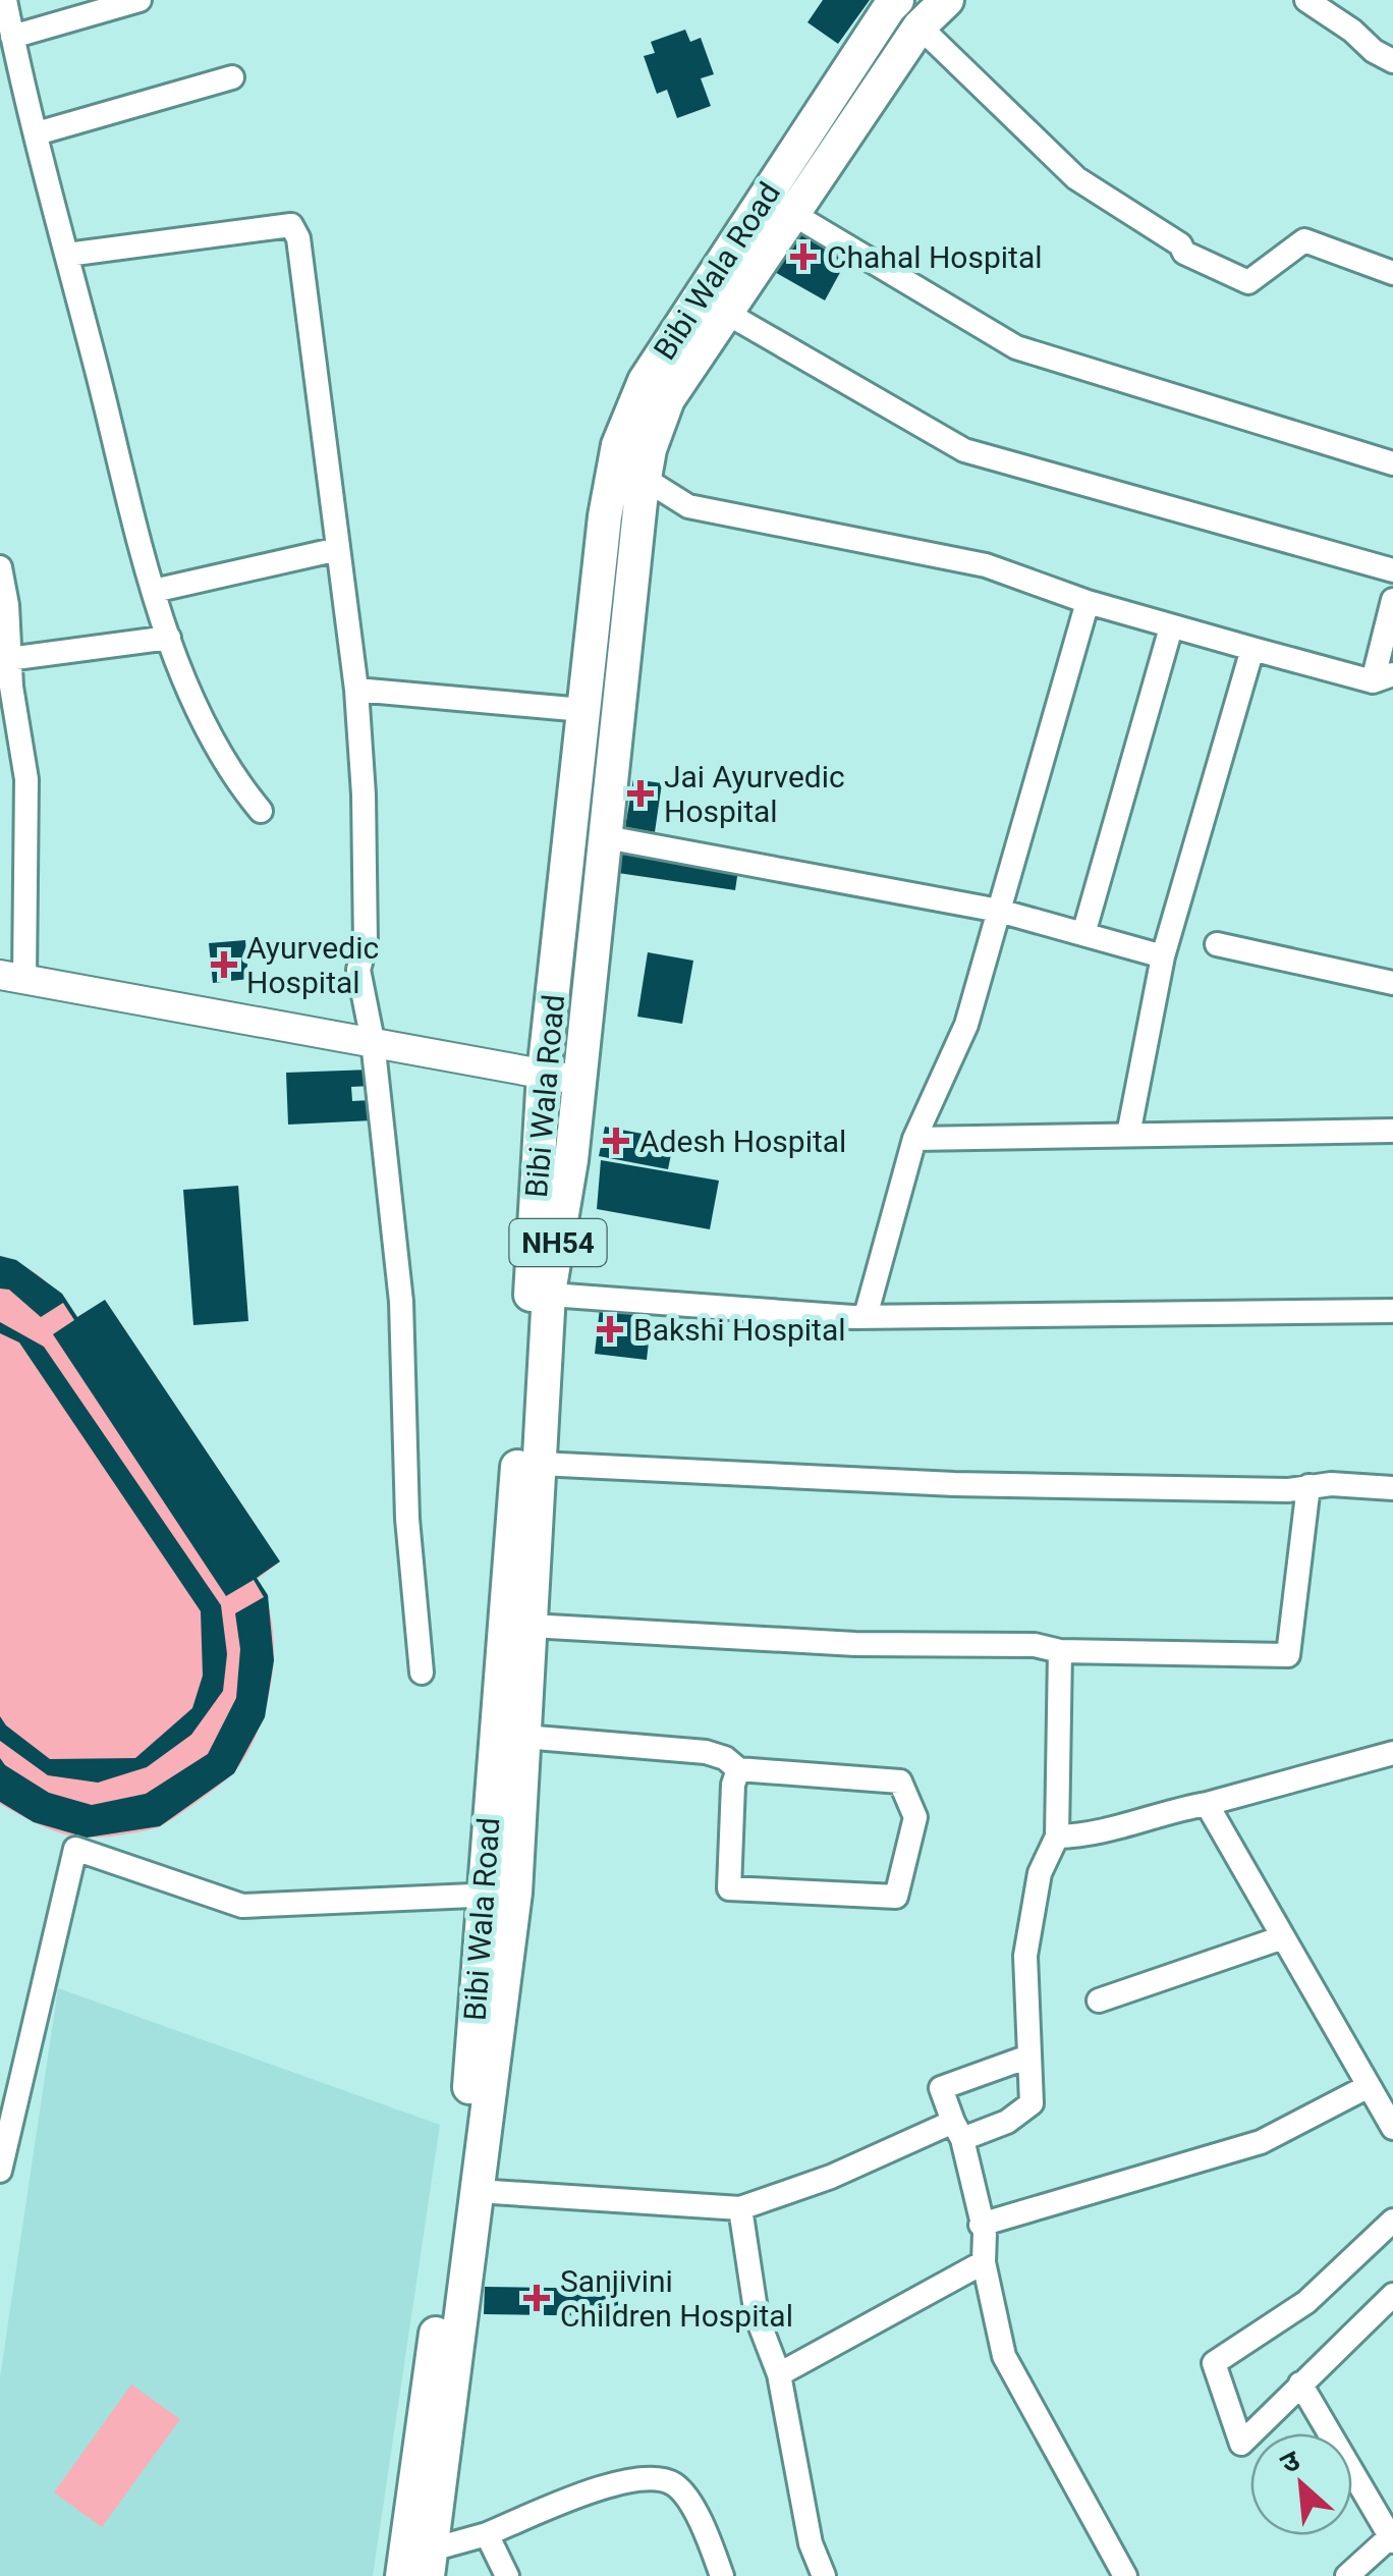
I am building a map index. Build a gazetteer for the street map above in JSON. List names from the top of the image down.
{
  "streets": {
    "highway": ["Bibi Wala Road", "NH54"]
  },
  "crossings": [
    ["Bibi Wala Road", "NH54"]
  ],
  "places": {
    "health": [
      "Chahal Hospital",
      "Jai Ayurvedic Hospital",
      "Ayurvedic Hospital",
      "Adesh Hospital",
      "Bakshi Hospital",
      "Sanjivini Children Hospital"
    ]
  },
  "north": "top left"
}
